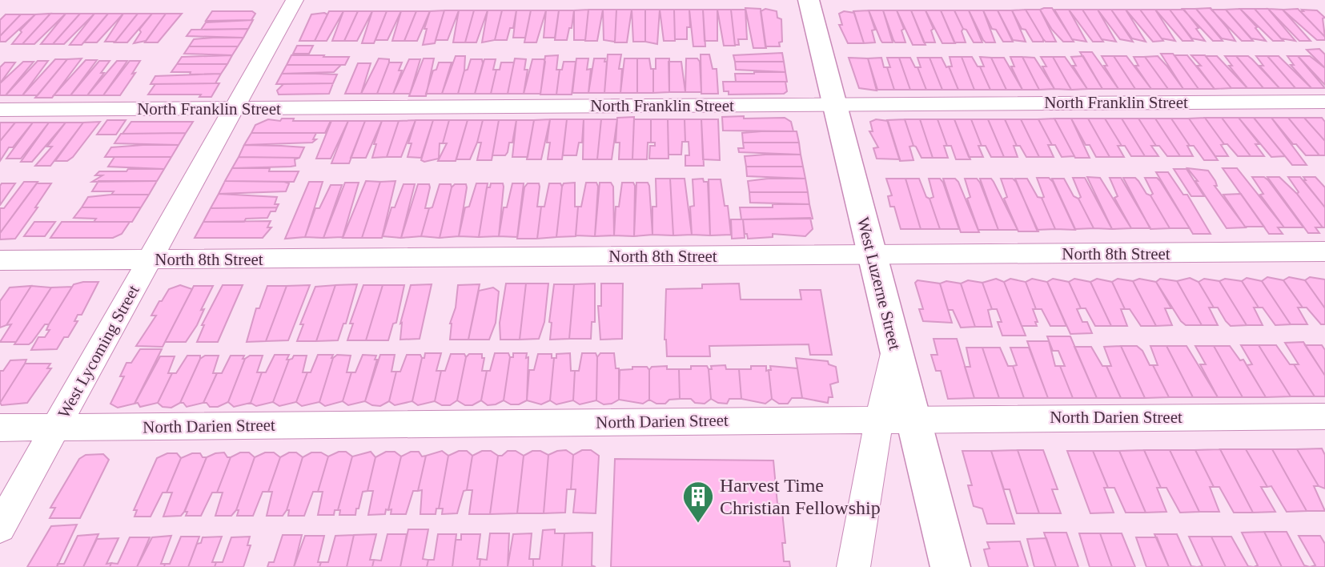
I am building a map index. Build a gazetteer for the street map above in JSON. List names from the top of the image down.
{
  "streets": {
    "street": [
      "North Franklin Street",
      "North 8th Street",
      "West Luzerne Street",
      "West Lycoming Street",
      "North Darien Street"
    ]
  },
  "crossings": [
    ["North Franklin Street", "West Luzerne Street"],
    ["North Franklin Street", "West Lycoming Street"],
    ["North 8th Street", "West Luzerne Street"],
    ["North 8th Street", "West Lycoming Street"],
    ["West Luzerne Street", "North Darien Street"],
    ["West Lycoming Street", "North Darien Street"]
  ],
  "places": {
    "building": ["Harvest Time Christian Fellowship"]
  }
}
